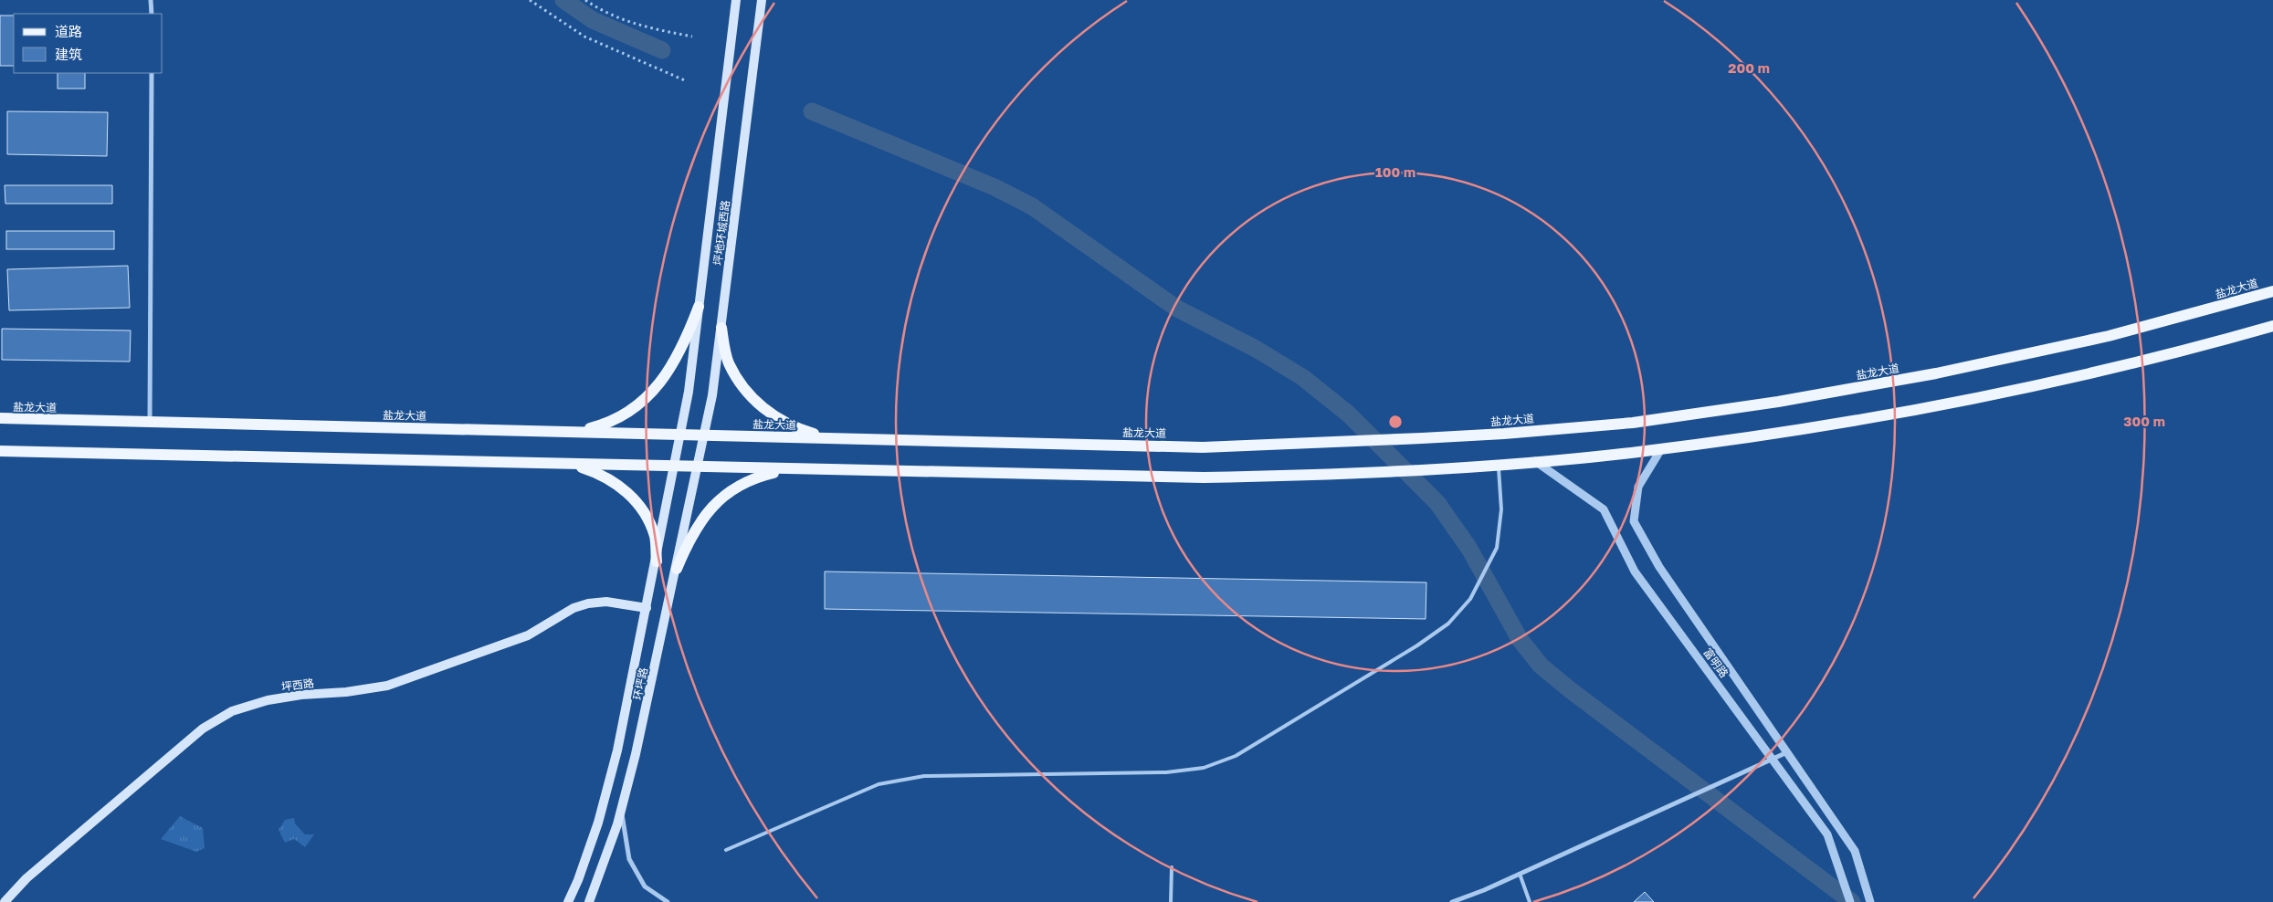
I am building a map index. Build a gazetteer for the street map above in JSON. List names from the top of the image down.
{
  "streets": {
    "main road": [
      "坪地环城西路",
      "盐龙大道",
      "环坪路",
      "坪西路"
    ],
    "street": ["富明路"]
  },
  "crossings": [
    ["坪地环城西路", "盐龙大道"],
    ["坪地环城西路", "环坪路"],
    ["环坪路", "坪西路"]
  ],
  "legend": ["道路", "建筑"],
  "rings": ["200 m", "100 m", "300 m"]
}
